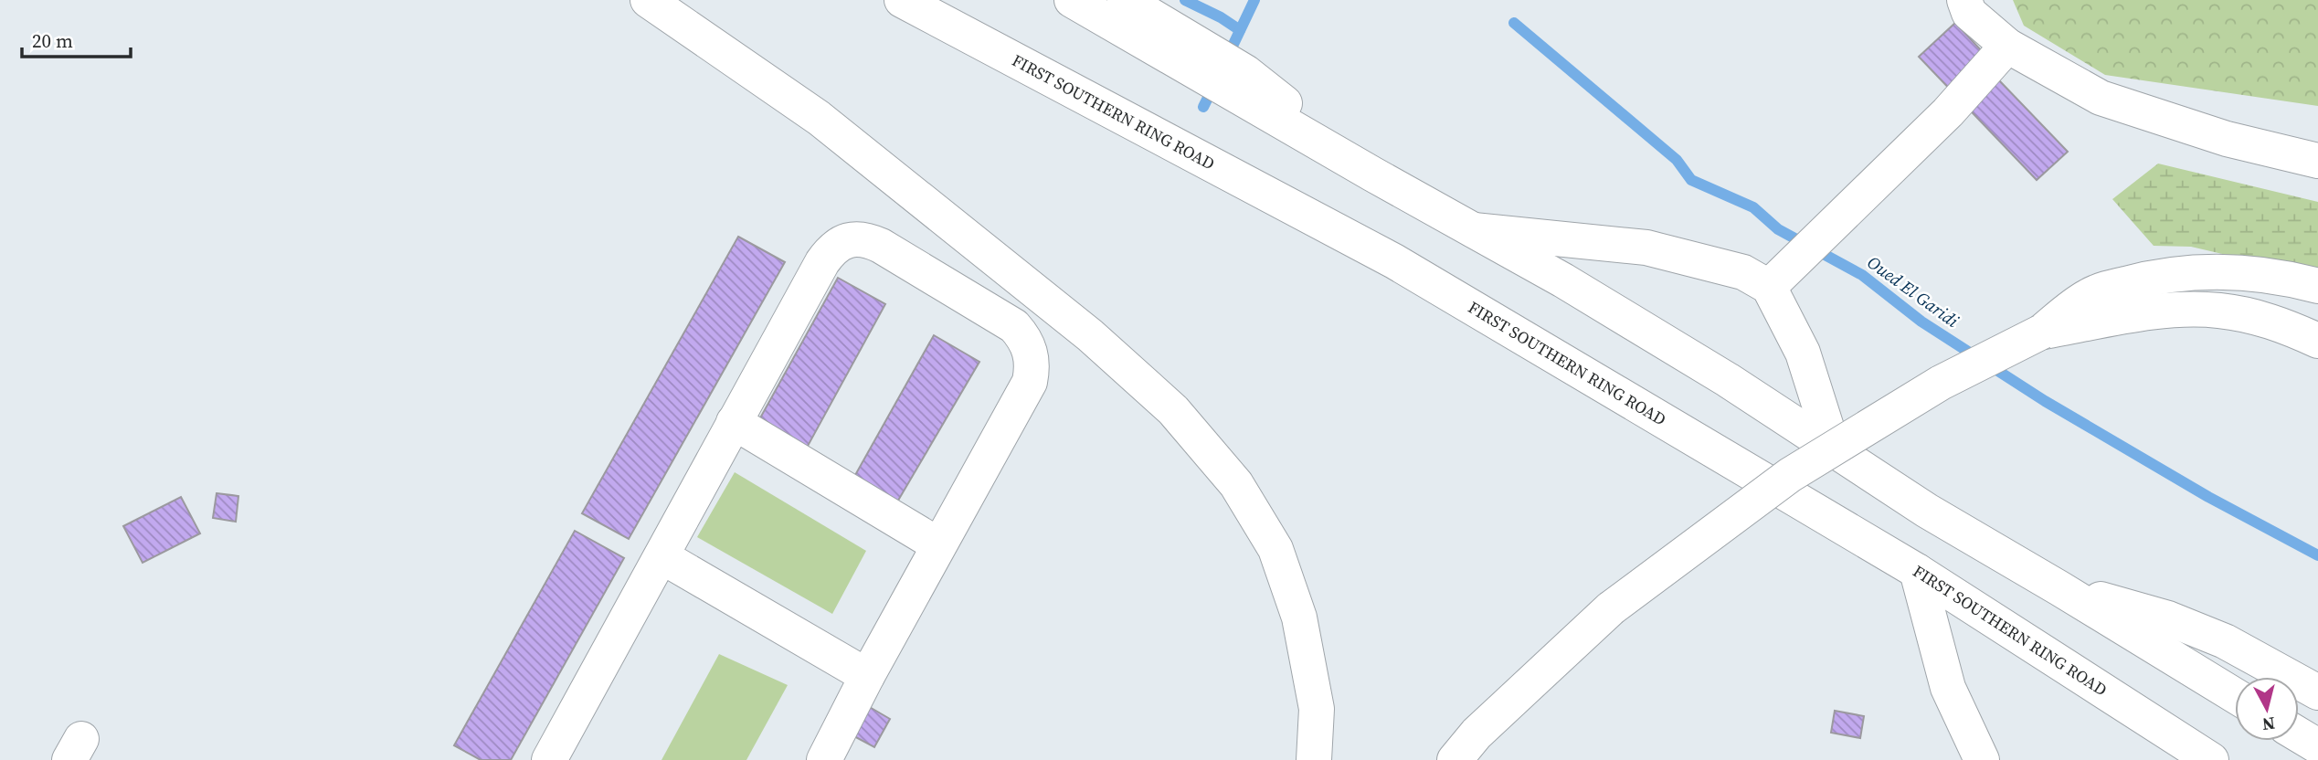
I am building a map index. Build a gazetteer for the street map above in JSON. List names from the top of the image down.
{
  "streets": {
    "main road": ["FIRST SOUTHERN RING ROAD"]
  },
  "water": ["Oued El Garidi"],
  "scale_bar": "20 m",
  "north": "bottom"
}
